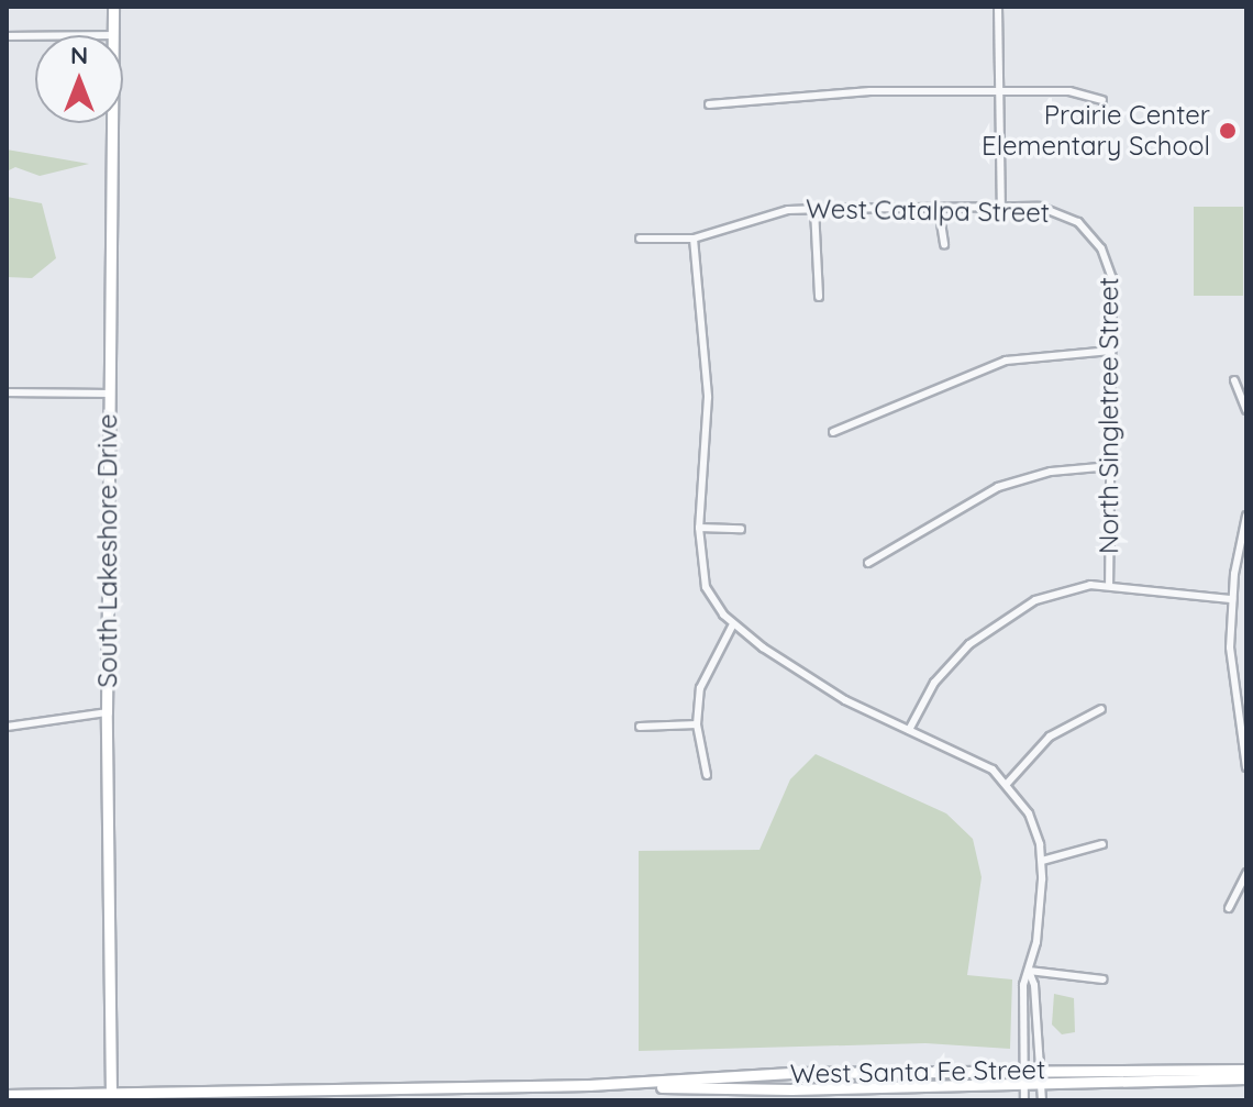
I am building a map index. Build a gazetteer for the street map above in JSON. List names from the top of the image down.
{
  "streets": {
    "street": [
      "West Catalpa Street",
      "North Singletree Street",
      "South Lakeshore Drive",
      "West Santa Fe Street"
    ]
  },
  "crossings": [
    ["West Catalpa Street", "North Singletree Street"],
    ["South Lakeshore Drive", "West Santa Fe Street"]
  ],
  "places": ["Prairie Center Elementary School"],
  "north": "top"
}
